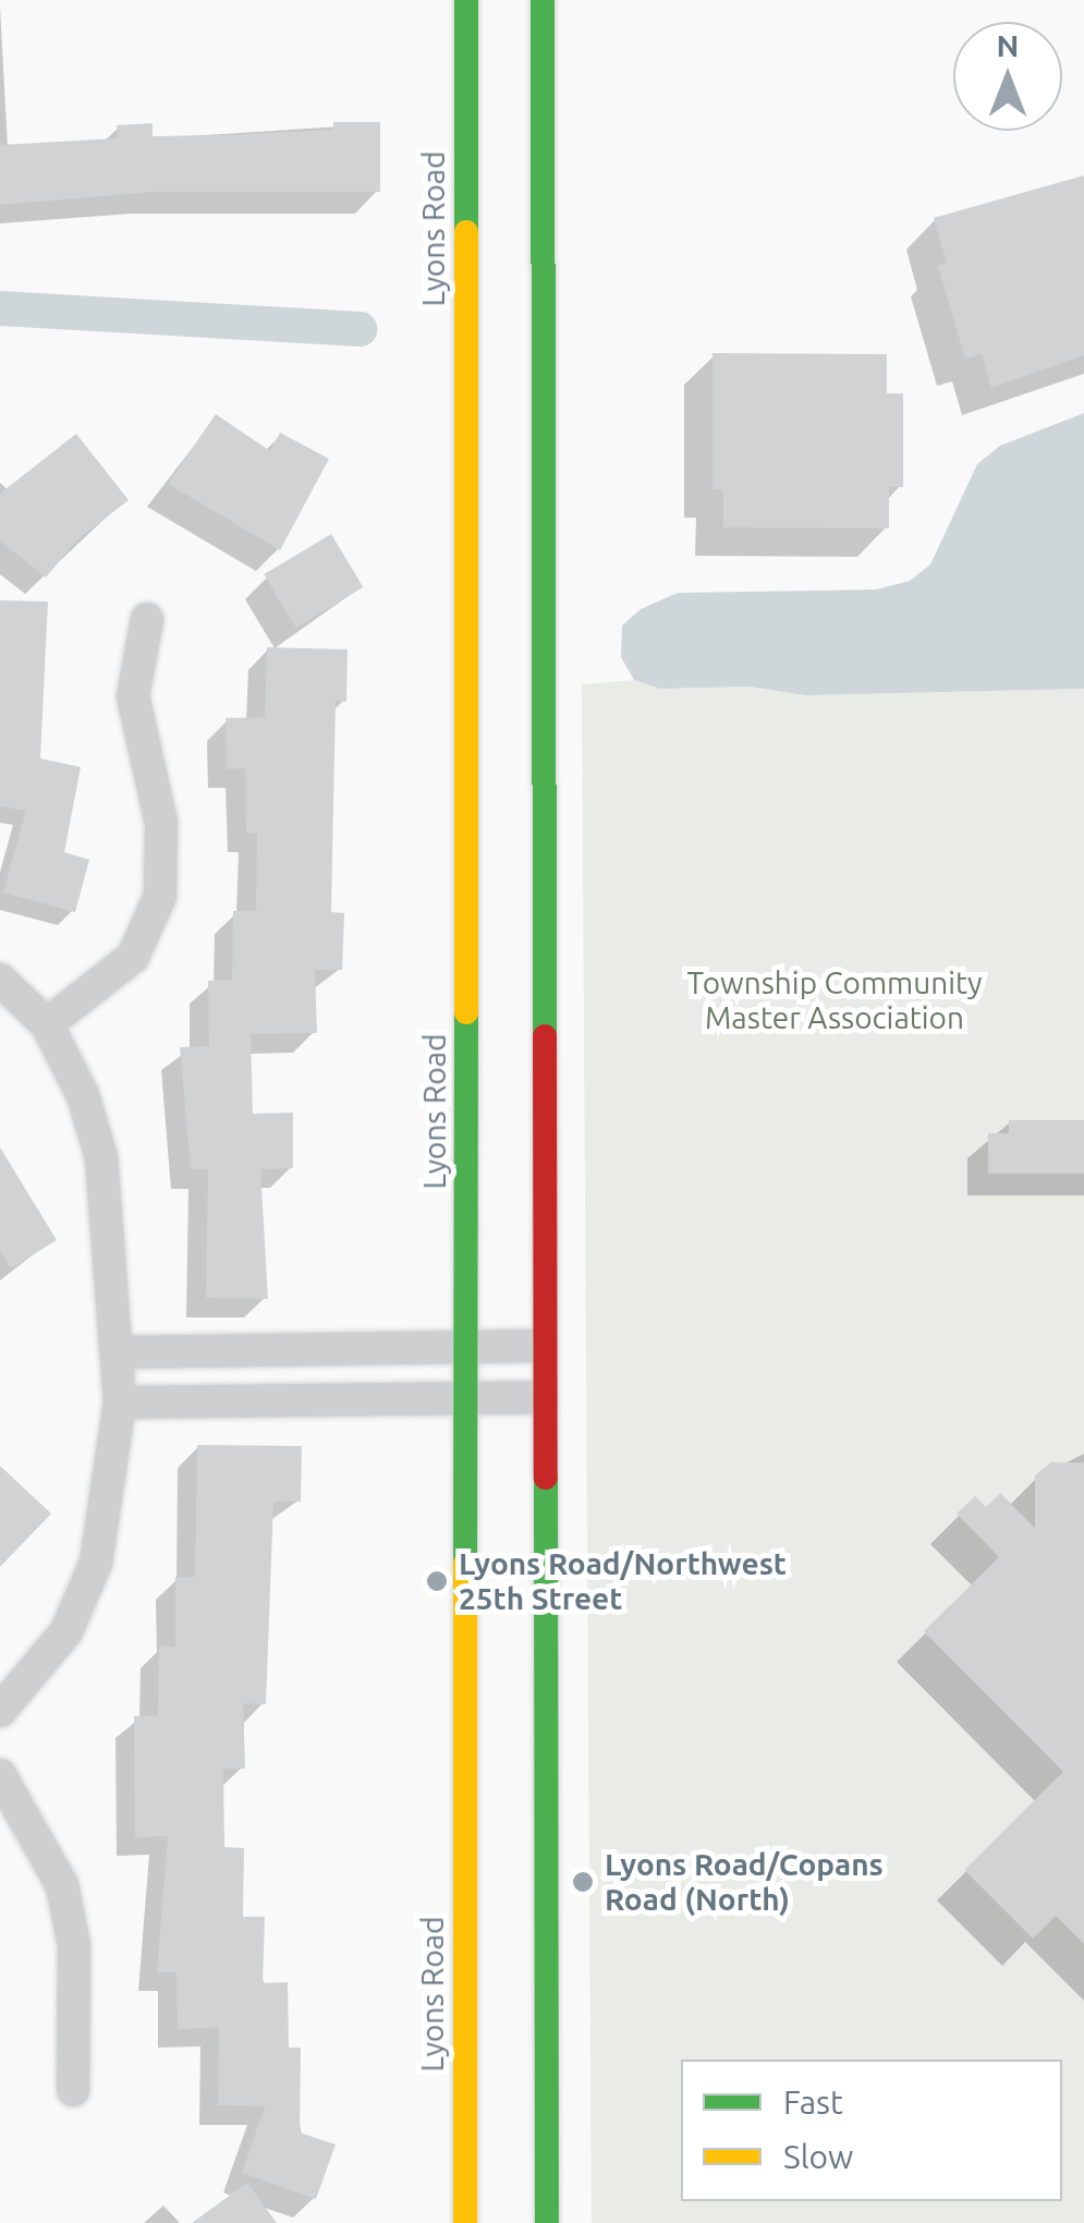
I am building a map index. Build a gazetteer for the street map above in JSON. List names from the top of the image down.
{
  "streets": {
    "main road": ["Lyons Road"]
  },
  "parks": ["Township Community Master Association"],
  "places": ["Lyons Road/Northwest 25th Street", "Lyons Road/Copans Road (North)"],
  "legend": ["Fast", "Slow"],
  "north": "top"
}
